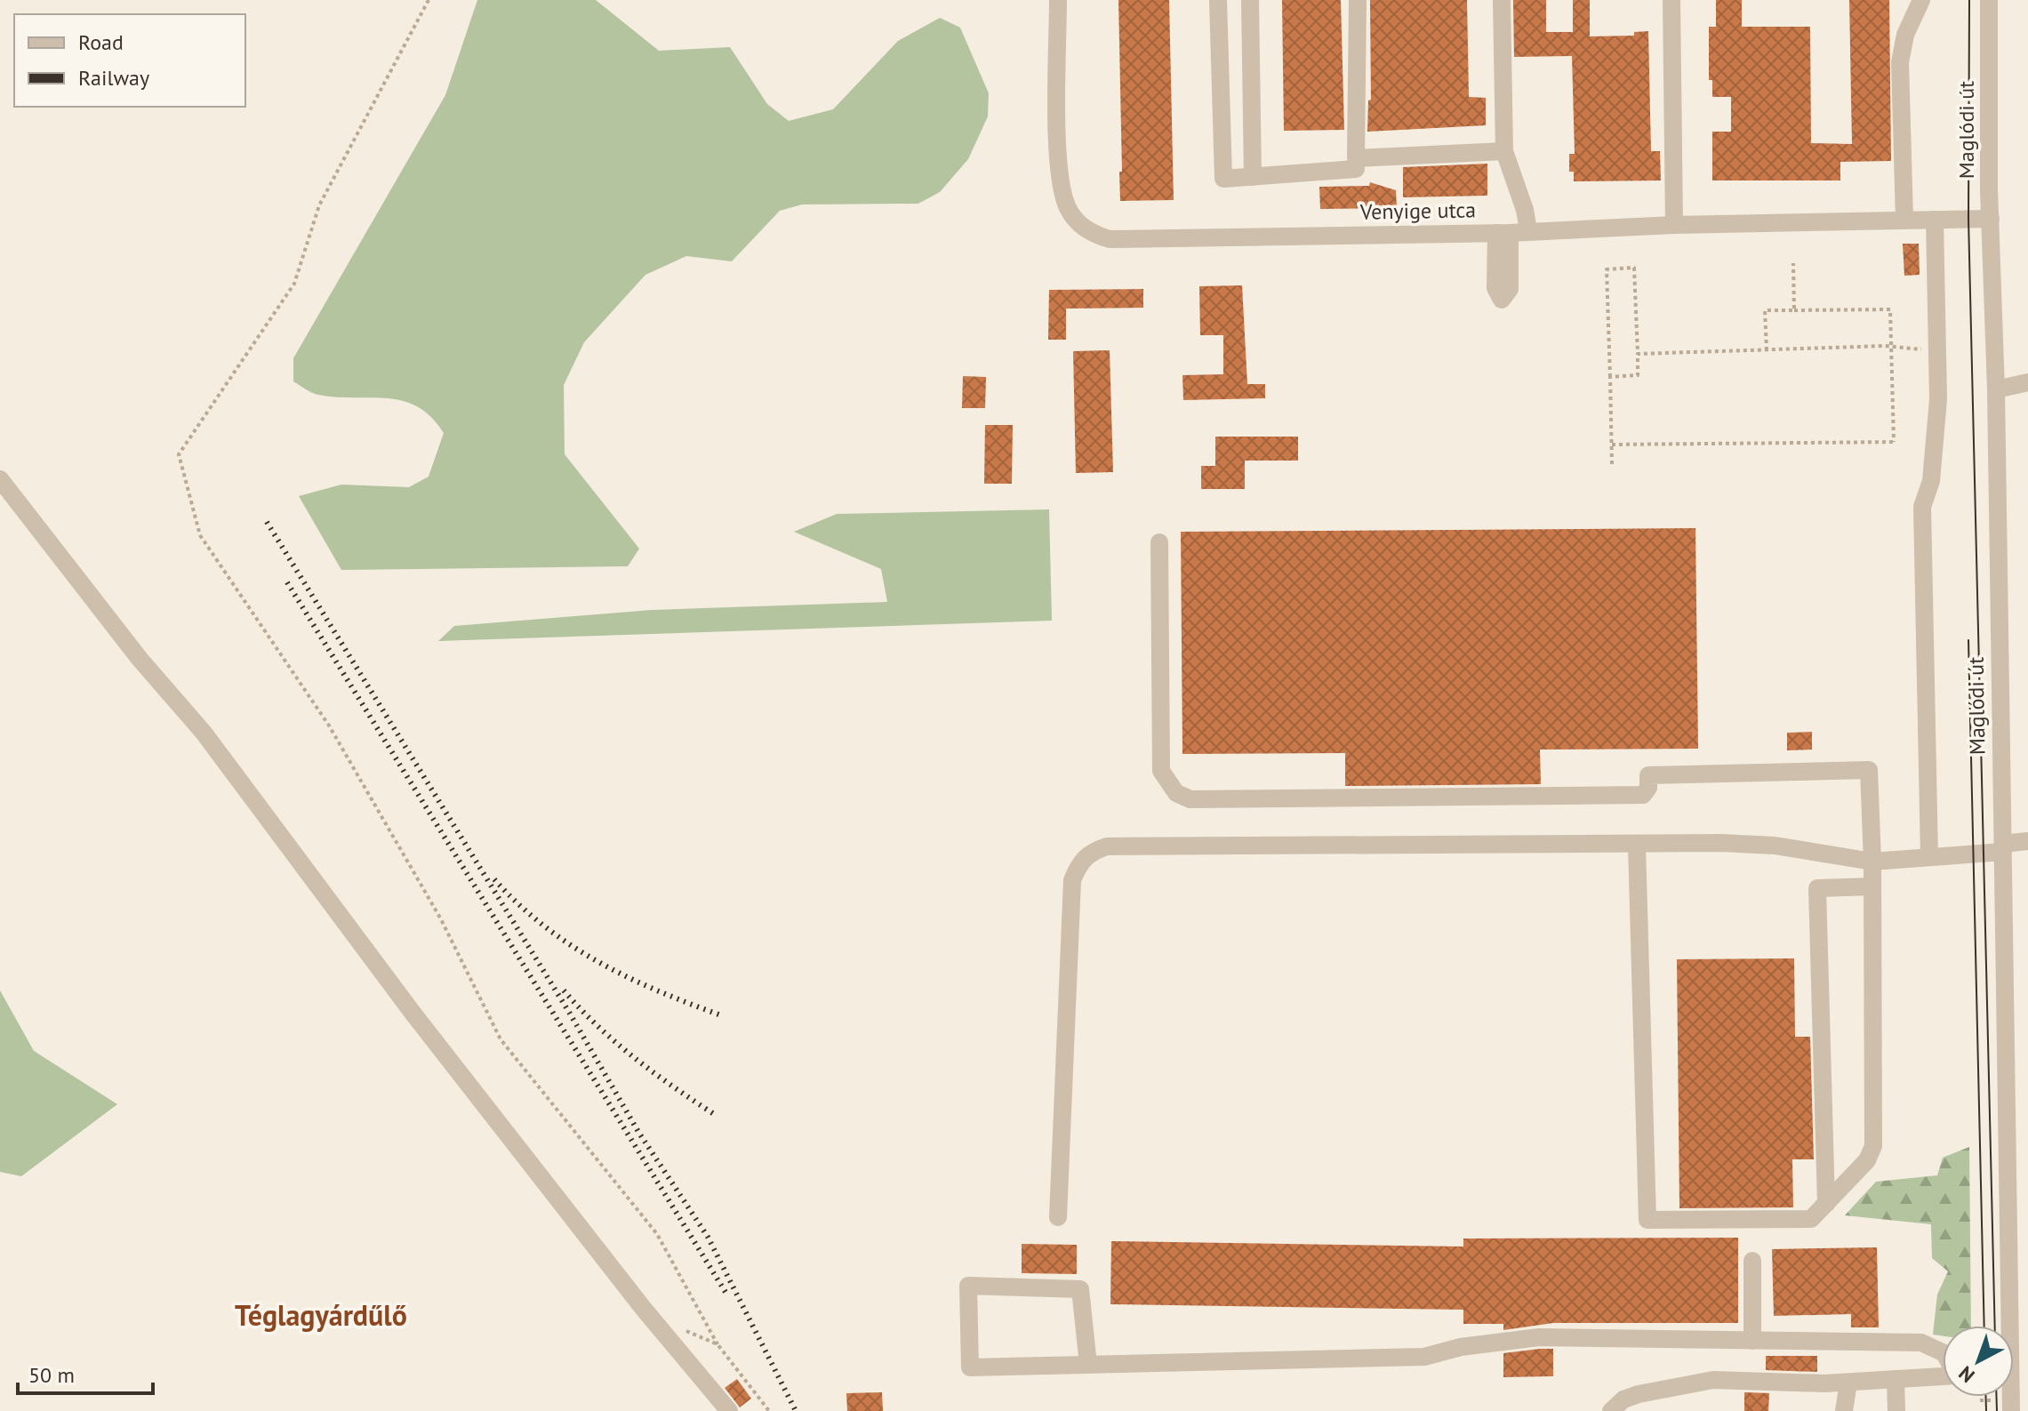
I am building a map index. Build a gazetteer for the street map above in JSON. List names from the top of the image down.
{
  "streets": {
    "street": ["Maglódi út", "Venyige utca"]
  },
  "crossings": [
    ["Maglódi út", "Venyige utca"]
  ],
  "districts": ["Téglagyárdűlő"],
  "legend": ["Road", "Railway"],
  "scale_bar": "50 m",
  "north": "bottom left"
}
